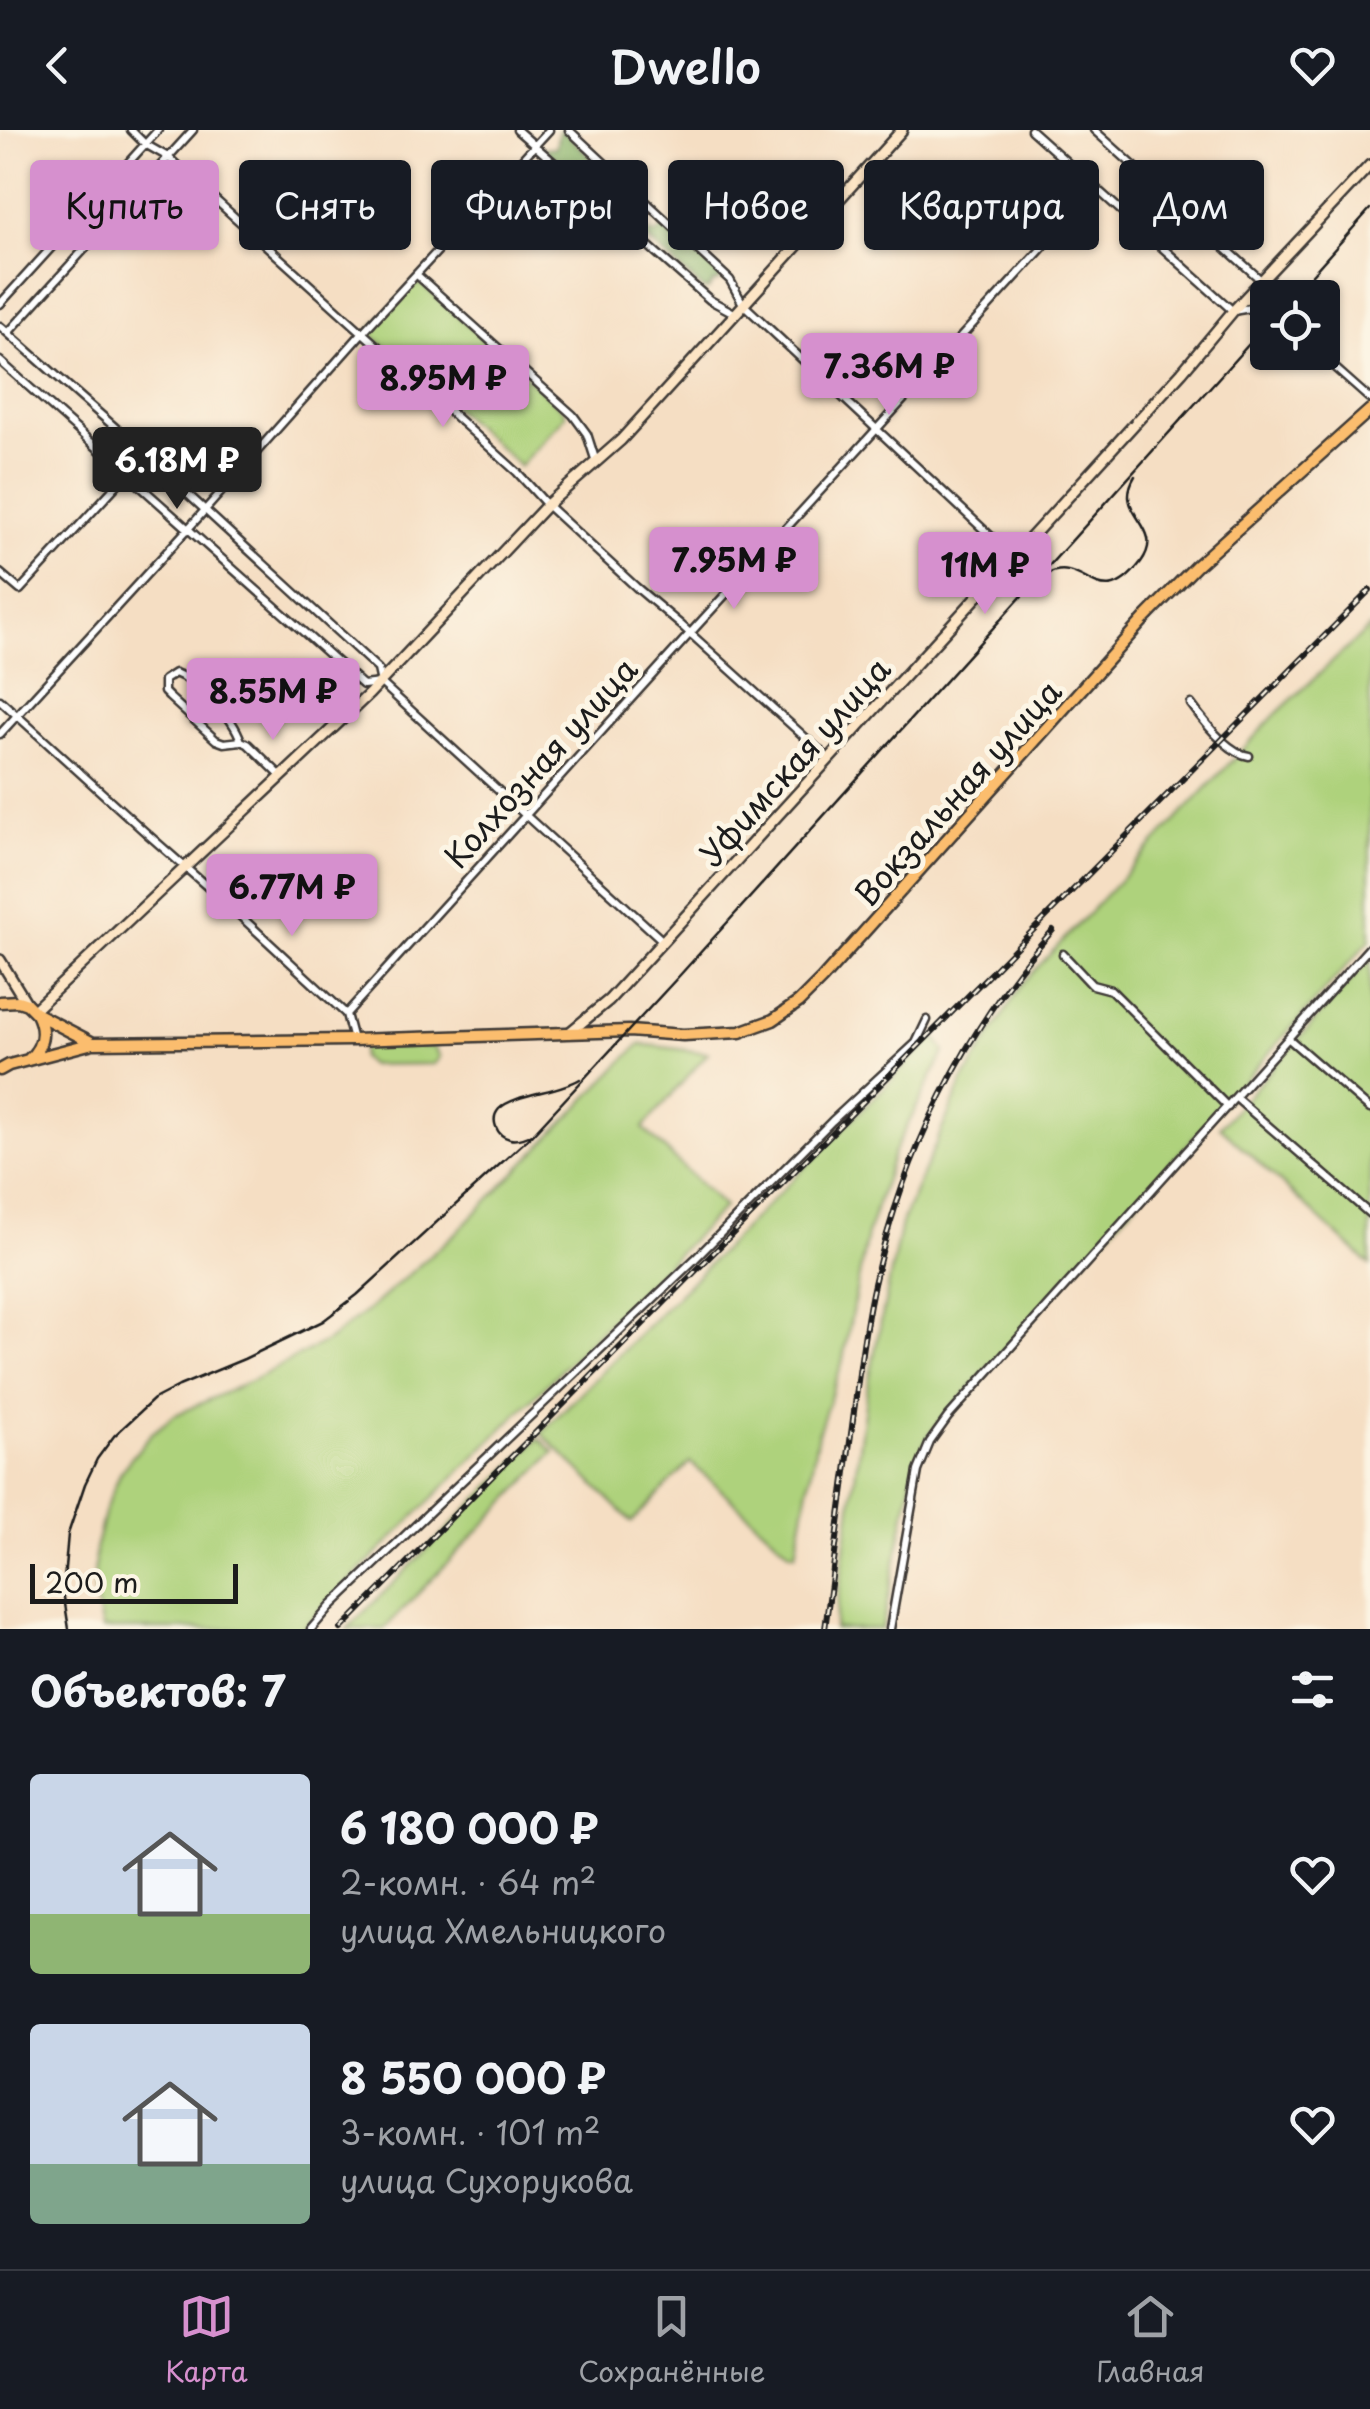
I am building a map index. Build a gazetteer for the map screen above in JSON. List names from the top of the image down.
{
  "streets": {
    "main road": ["Вокзальная улица"],
    "street": ["Уфимская улица", "Колхозная улица"]
  },
  "crossings": [
    ["Уфимская улица", "Вокзальная улица"]
  ],
  "scale_bar": "200 m",
  "page": {
    "header": "Dwello",
    "chip": [
      "Купить",
      "Снять",
      "Фильтры",
      "Новое",
      "Квартира",
      "Дом"
    ],
    "price": [
      "7.36M ₽",
      "8.95M ₽",
      "6.18M ₽",
      "7.95M ₽",
      "11M ₽",
      "8.55M ₽",
      "6.77M ₽"
    ],
    "scale": "200 m",
    "heading": "Объектов: 7",
    "list": [
      {
        "name": "6 180 000 ₽",
        "note": "2-комн. · 64 m² · улица Хмельницкого"
      },
      {
        "name": "8 550 000 ₽",
        "note": "3-комн. · 101 m² · улица Сухорукова"
      }
    ],
    "tabs": ["Карта", "Сохранённые", "Главная"]
  }
}
